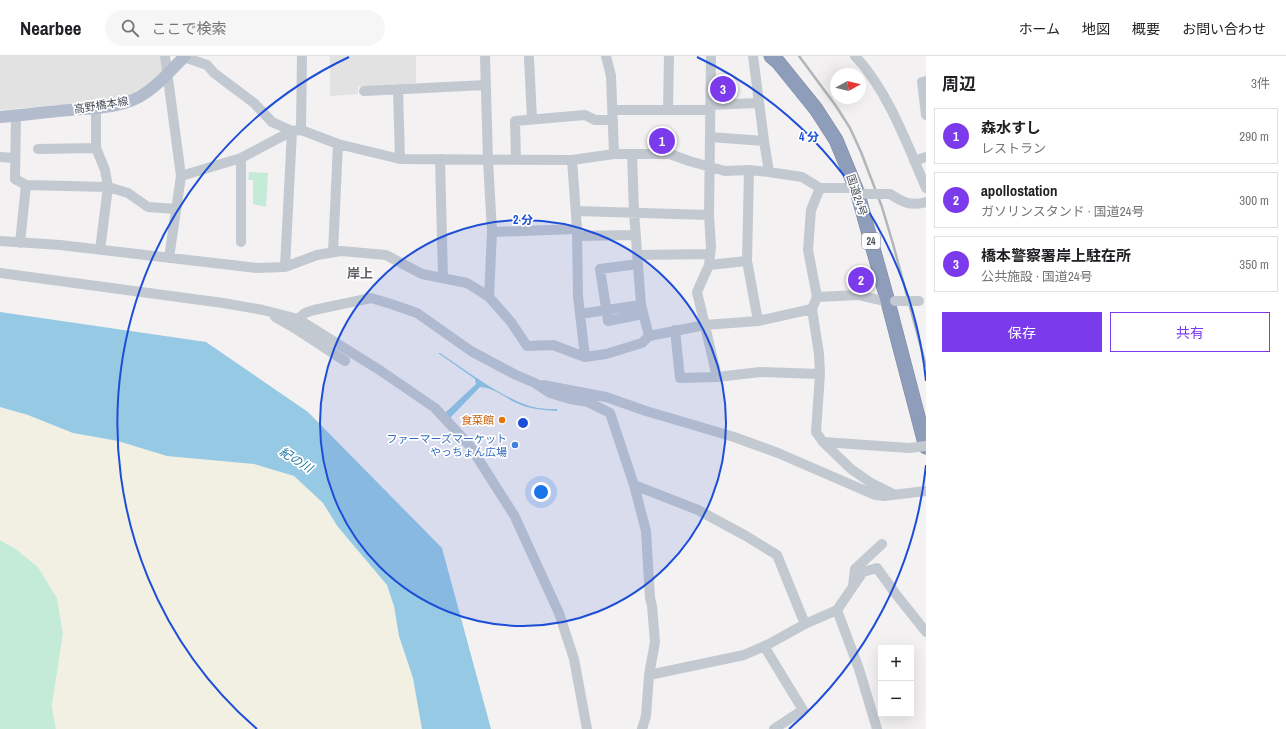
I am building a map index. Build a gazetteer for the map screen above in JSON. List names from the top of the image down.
{
  "streets": {
    "highway": ["国道24号", "24"],
    "main road": ["高野橋本線"]
  },
  "districts": ["岸上"],
  "water": ["紀の川"],
  "places": ["食菜館", "ファーマーズマーケット やっちょん広場"],
  "north": "right",
  "page": {
    "header": "Nearbee",
    "search": "ここで検索",
    "nav": [
      "ホーム",
      "地図",
      "概要",
      "お問い合わせ"
    ],
    "heading": ["周辺", "3件"],
    "pins": ["3", "1", "2"],
    "list": [
      {
        "mark": "1",
        "name": "森水すし",
        "note": "レストラン",
        "value": "290 m"
      },
      {
        "mark": "2",
        "name": "apollostation",
        "note": "ガソリンスタンド · 国道24号",
        "value": "300 m"
      },
      {
        "mark": "3",
        "name": "橋本警察署岸上駐在所",
        "note": "公共施設 · 国道24号",
        "value": "350 m"
      }
    ],
    "buttons": ["保存", "共有"],
    "map_buttons": ["+", "−"]
  },
  "rings": ["4 分", "2 分"]
}
